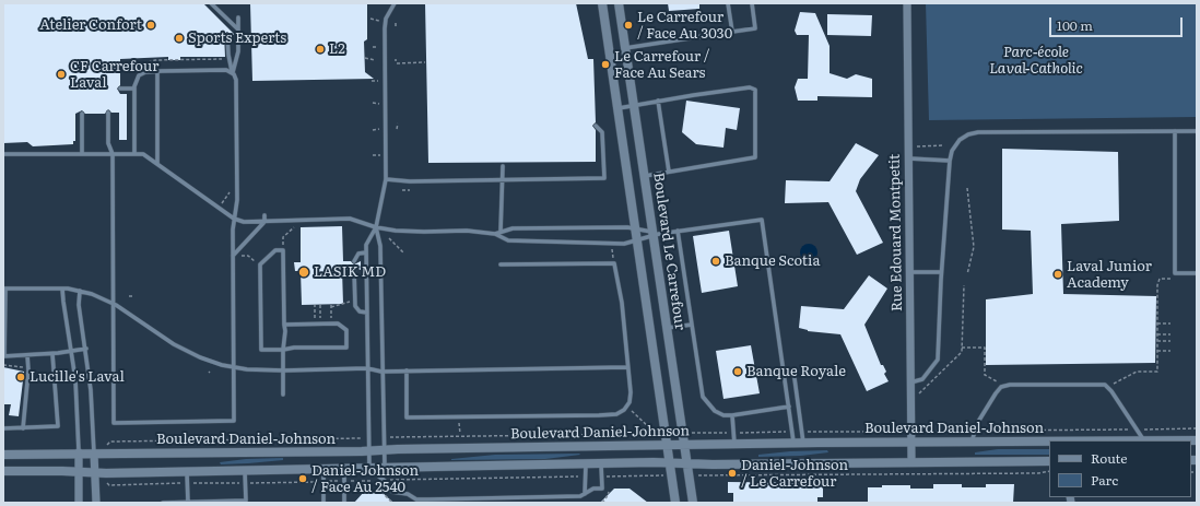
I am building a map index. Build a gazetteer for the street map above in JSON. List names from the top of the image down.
{
  "streets": {
    "street": ["Rue Edouard Montpetit", "Boulevard Le Carrefour", "Boulevard Daniel-Johnson"]
  },
  "crossings": [
    ["Rue Edouard Montpetit", "Boulevard Daniel-Johnson"],
    ["Boulevard Le Carrefour", "Boulevard Daniel-Johnson"]
  ],
  "parks": ["Parc-école Laval-Catholic"],
  "places": [
    "Atelier Confort",
    "Le Carrefour / Face Au 3030",
    "Sports Experts",
    "L2",
    "Le Carrefour / Face Au Sears",
    "CF Carrefour Laval",
    "Banque Scotia",
    "LASIK MD",
    "Laval Junior Academy",
    "Banque Royale",
    "Lucille's Laval",
    "Daniel-Johnson / Le Carrefour",
    "Daniel-Johnson / Face Au 2540"
  ],
  "legend": ["Route", "Parc"],
  "scale_bar": "100 m"
}
